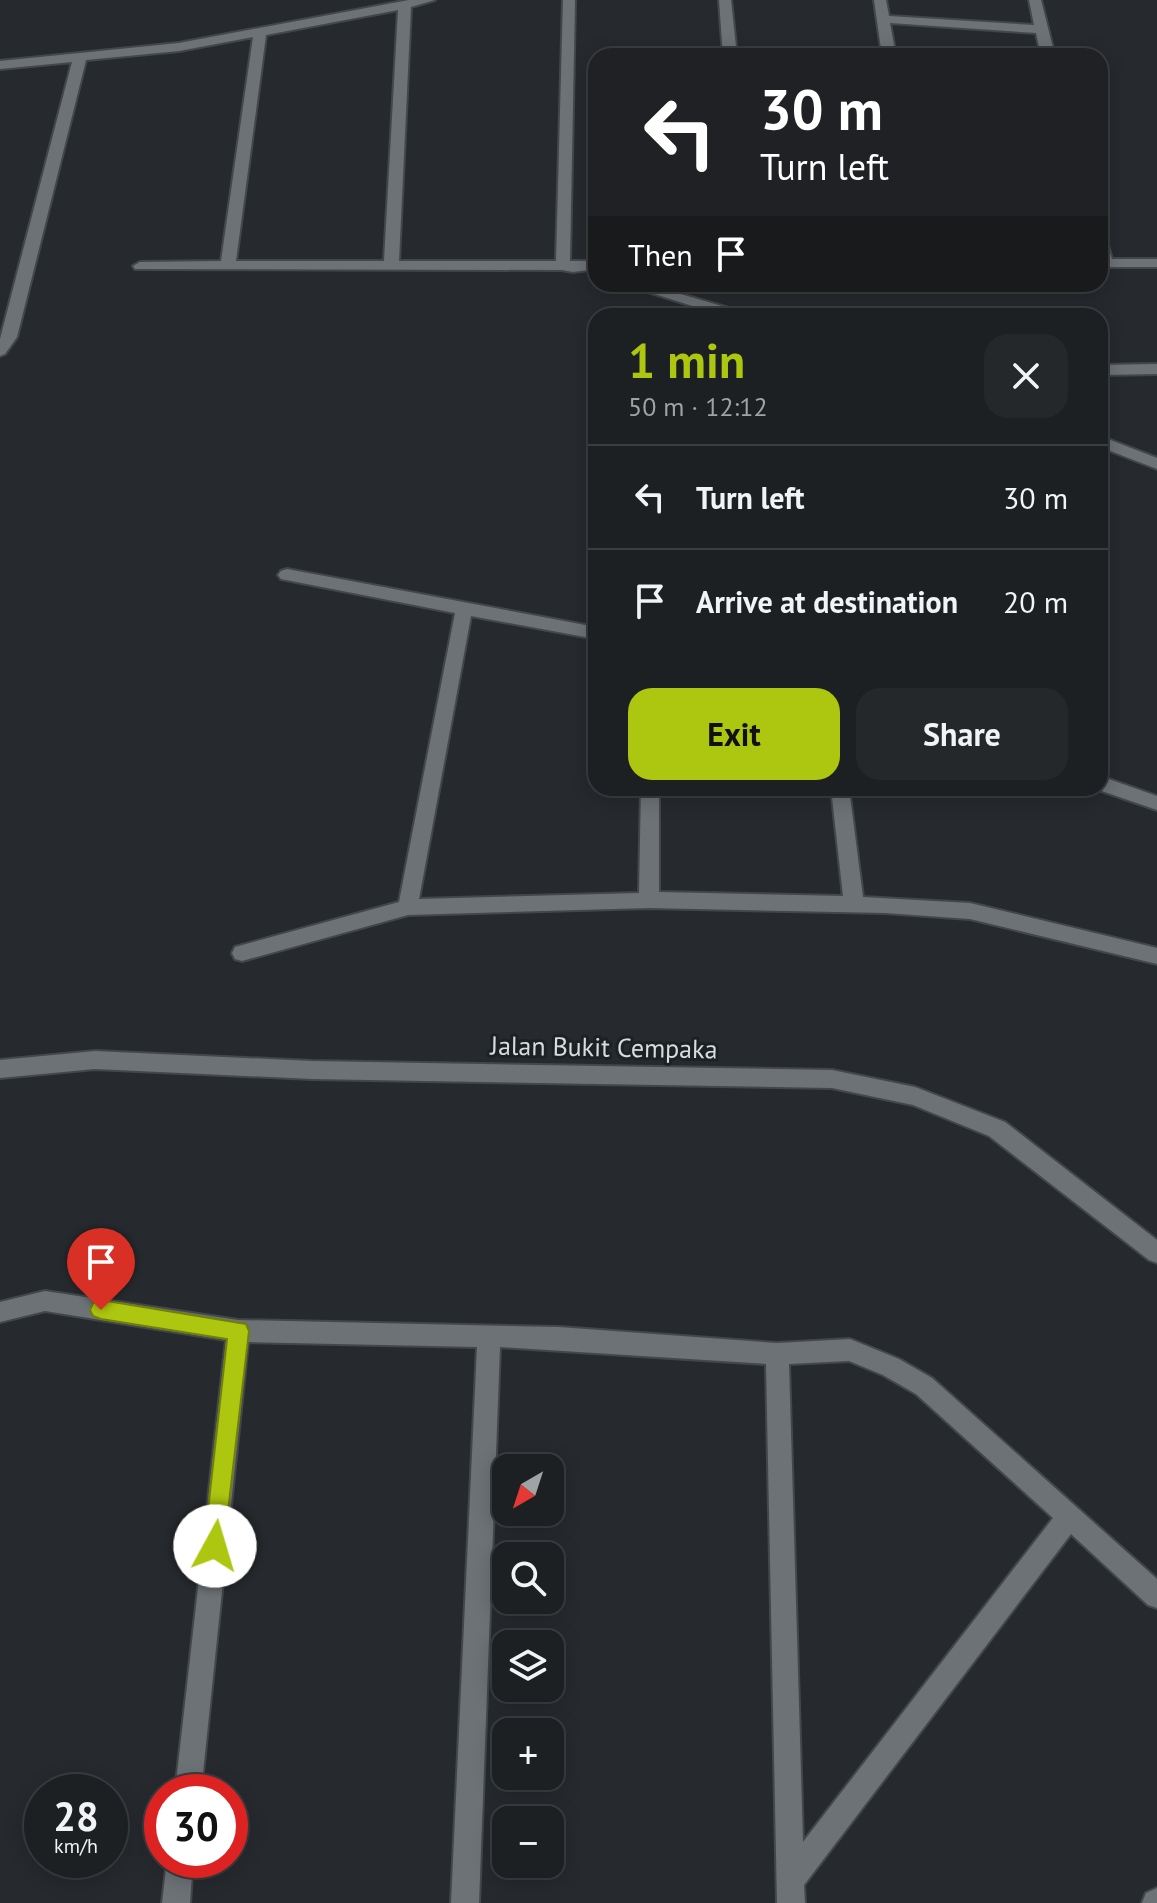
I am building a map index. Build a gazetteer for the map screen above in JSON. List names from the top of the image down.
{
  "streets": {
    "street": ["Jalan Bukit Cempaka"]
  },
  "north": "bottom left",
  "page": {
    "turn": ["30 m", "Turn left"],
    "then": "Then",
    "heading": ["1 min", "50 m · 12:12"],
    "list": [
      {
        "name": "Turn left",
        "value": "30 m"
      },
      {
        "name": "Arrive at destination",
        "value": "20 m"
      }
    ],
    "buttons": ["Exit", "Share"],
    "map_buttons": ["+", "−"],
    "speed": "28 km/h",
    "limit": "30"
  }
}
